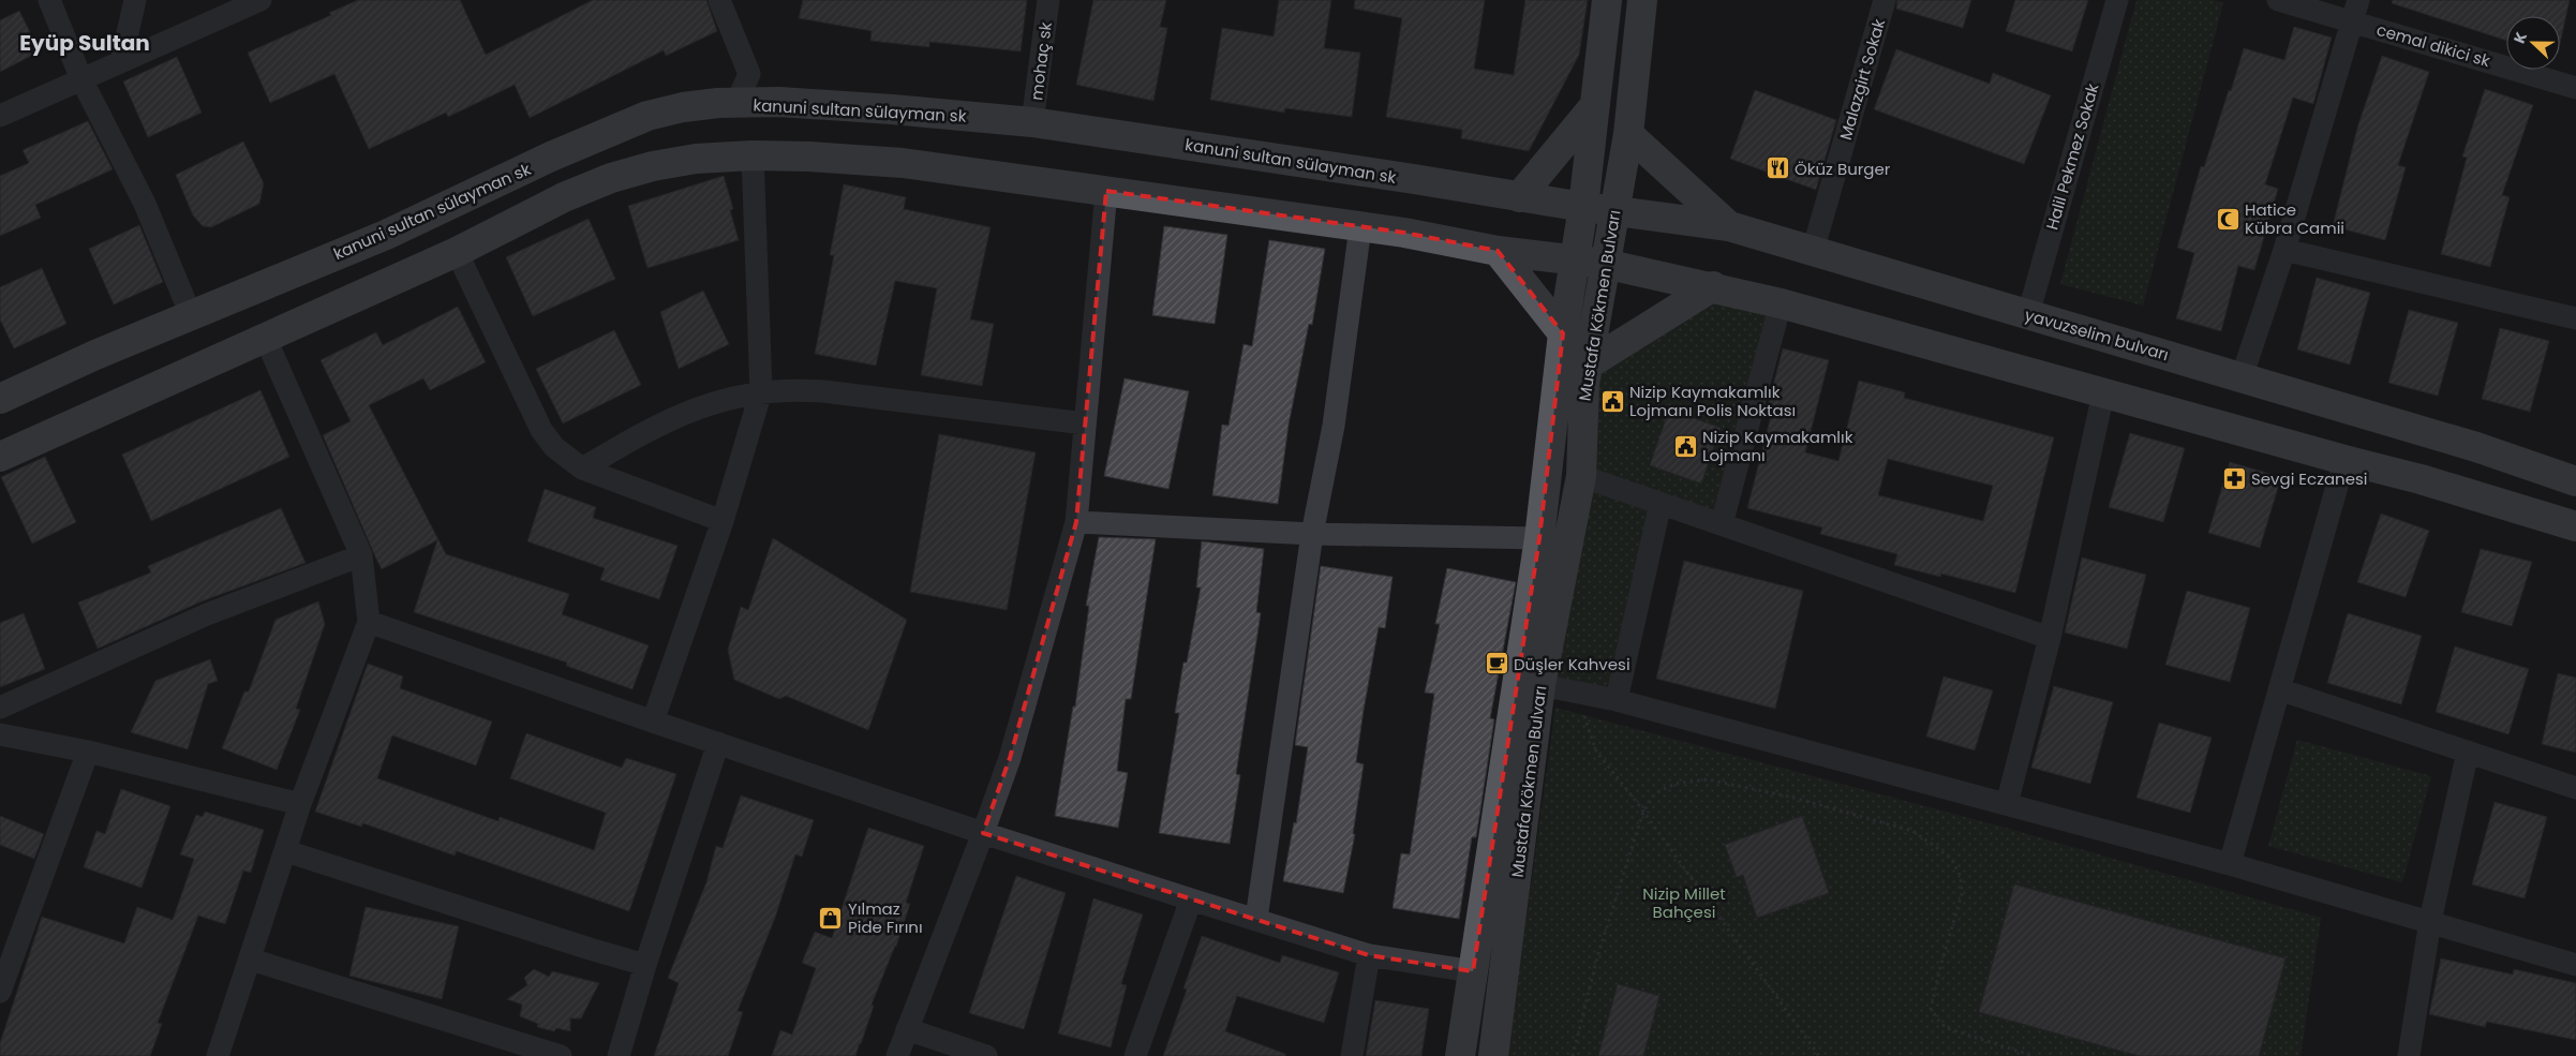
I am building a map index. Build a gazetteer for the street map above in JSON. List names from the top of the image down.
{
  "streets": {
    "main road": ["kanuni sultan sülayman sk", "Mustafa Kökmen Bulvarı", "yavuzselim bulvarı"],
    "street": [
      "cemal dikici sk",
      "mohaç sk",
      "Malazgirt Sokak",
      "Halil Pekmez Sokak"
    ]
  },
  "crossings": [
    ["mohaç sk", "kanuni sultan sülayman sk"],
    ["Malazgirt Sokak", "yavuzselim bulvarı"],
    ["kanuni sultan sülayman sk", "Mustafa Kökmen Bulvarı"],
    ["kanuni sultan sülayman sk", "yavuzselim bulvarı"],
    ["Halil Pekmez Sokak", "yavuzselim bulvarı"],
    ["Mustafa Kökmen Bulvarı", "yavuzselim bulvarı"]
  ],
  "districts": ["Eyüp Sultan"],
  "parks": ["Nizip Millet Bahçesi"],
  "places": {
    "restaurant": ["Öküz Burger"],
    "mosque": ["Hatice Kübra Camii"],
    "public building": ["Nizip Kaymakamlık Lojmanı Polis Noktası", "Nizip Kaymakamlık Lojmanı"],
    "pharmacy": ["Sevgi Eczanesi"],
    "cafe": ["Düşler Kahvesi"],
    "shop": ["Yılmaz Pide Fırını"]
  },
  "north": "left"
}
